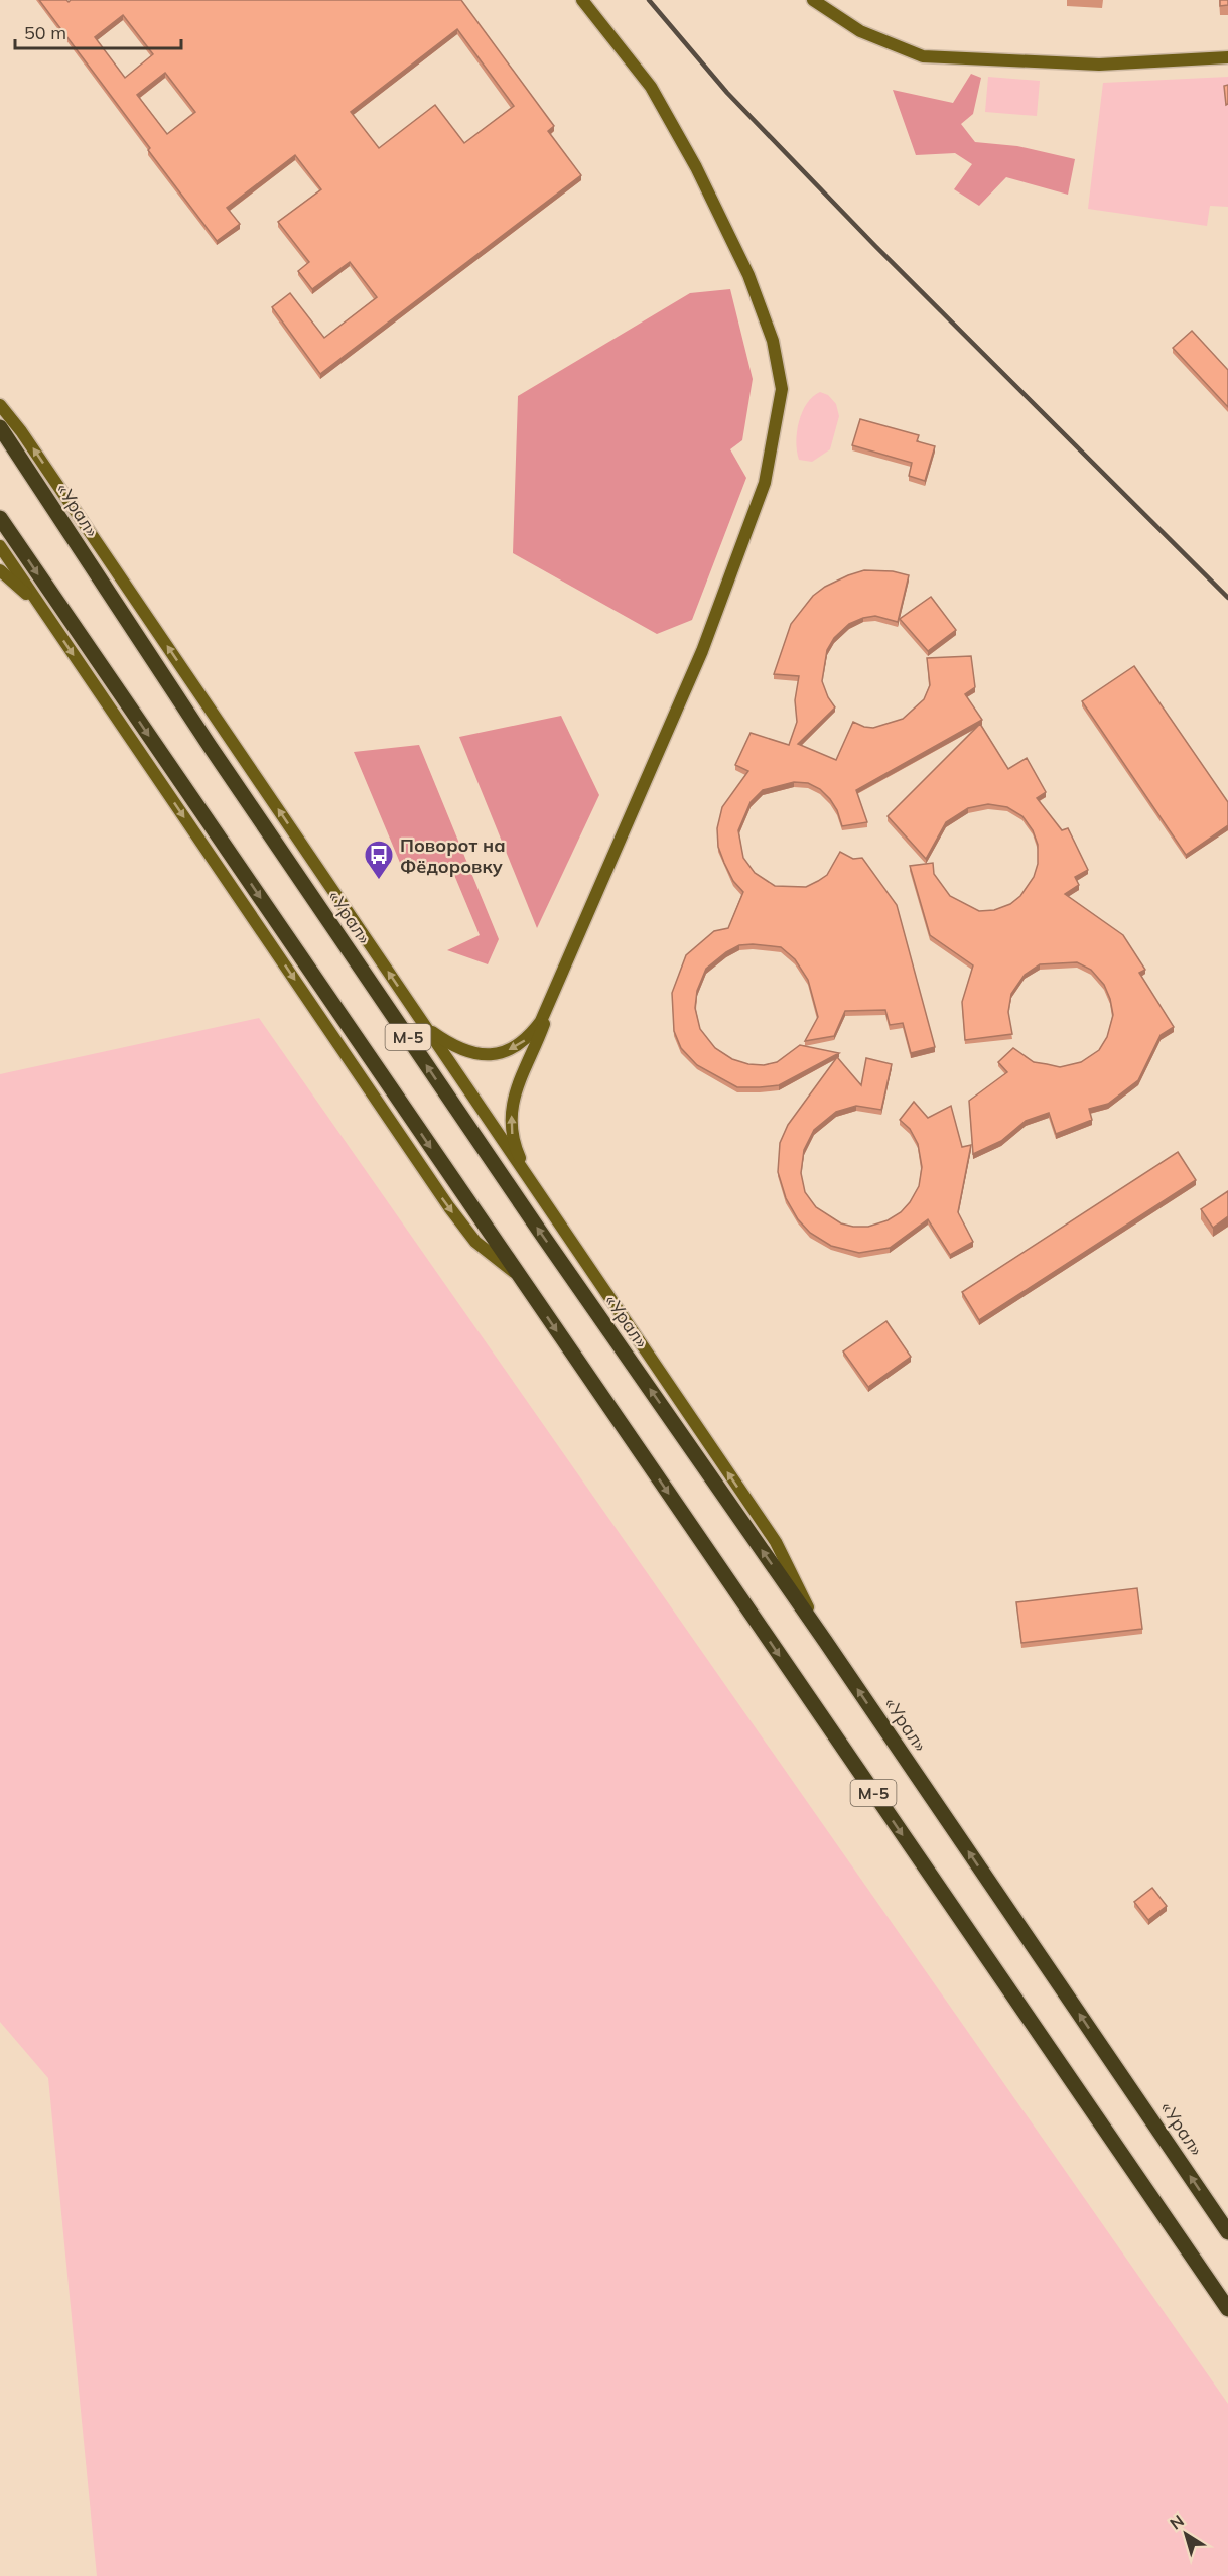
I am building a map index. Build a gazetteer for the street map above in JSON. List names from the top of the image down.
{
  "streets": {
    "main road": ["«Урал»", "М-5"]
  },
  "places": {
    "bus stop": ["Поворот на Фёдоровку"]
  },
  "scale_bar": "50 m",
  "north": "top left"
}
